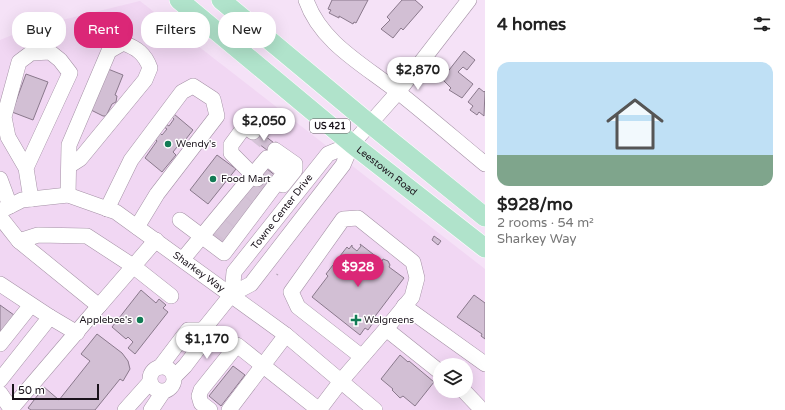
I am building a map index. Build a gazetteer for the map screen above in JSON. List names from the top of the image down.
{
  "streets": {
    "main road": ["US 421", "Leestown Road"],
    "street": ["Towne Center Drive", "Sharkey Way"]
  },
  "crossings": [
    ["US 421", "Towne Center Drive"],
    ["Leestown Road", "Towne Center Drive"],
    ["Towne Center Drive", "Sharkey Way"]
  ],
  "places": {
    "other": ["Wendy's", "Food Mart", "Applebee's"],
    "health": ["Walgreens"]
  },
  "scale_bar": "50 m",
  "page": {
    "heading": "4 homes",
    "chip": [
      "Buy",
      "Rent",
      "Filters",
      "New"
    ],
    "list": [
      {
        "name": "$928/mo",
        "note": "2 rooms · 54 m² · Sharkey Way"
      }
    ],
    "price": [
      "$2,870",
      "$2,050",
      "$928",
      "$1,170"
    ],
    "scale": "50 m"
  }
}
